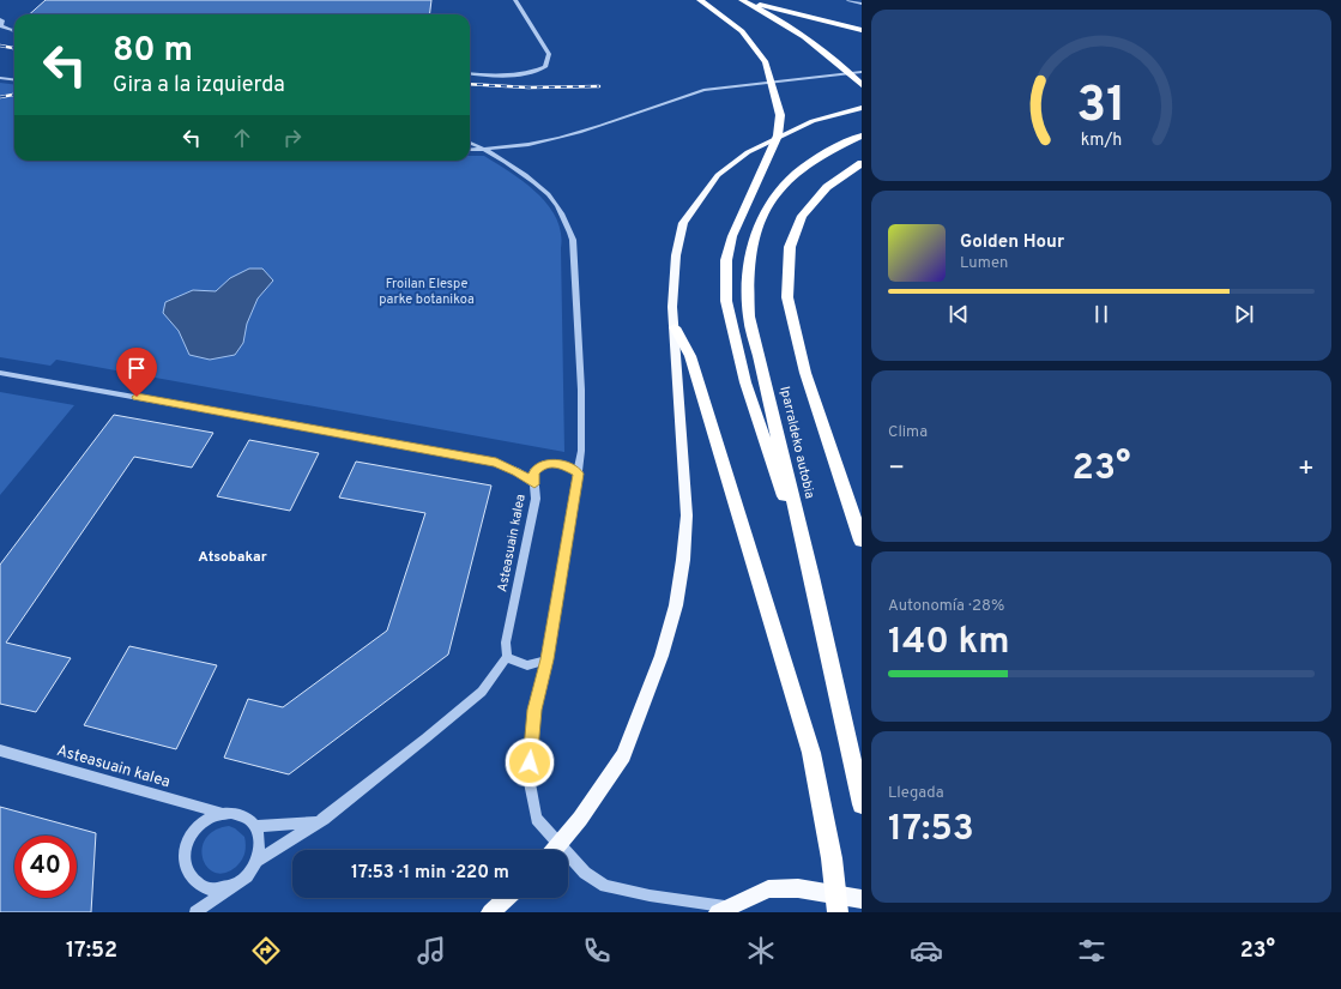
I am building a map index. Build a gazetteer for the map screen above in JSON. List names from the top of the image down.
{
  "streets": {
    "highway": ["Iparraldeko autobia"],
    "street": ["Asteasuain kalea"]
  },
  "districts": ["Atsobakar"],
  "parks": ["Froilan Elespe parke botanikoa"],
  "page": {
    "turn": ["80 m", "Gira a la izquierda"],
    "song": ["Golden Hour", "Lumen"],
    "tile": [
      "Clima",
      ["Autonomía · 28%", "140 km"],
      ["Llegada", "17:53"]
    ],
    "heat": ["−", "23°", "+"],
    "limit": "40",
    "trip": "17:53 · 1 min · 220 m",
    "tabs": ["17:52", "23°"],
    "gauge": ["31", "km/h"]
  }
}
